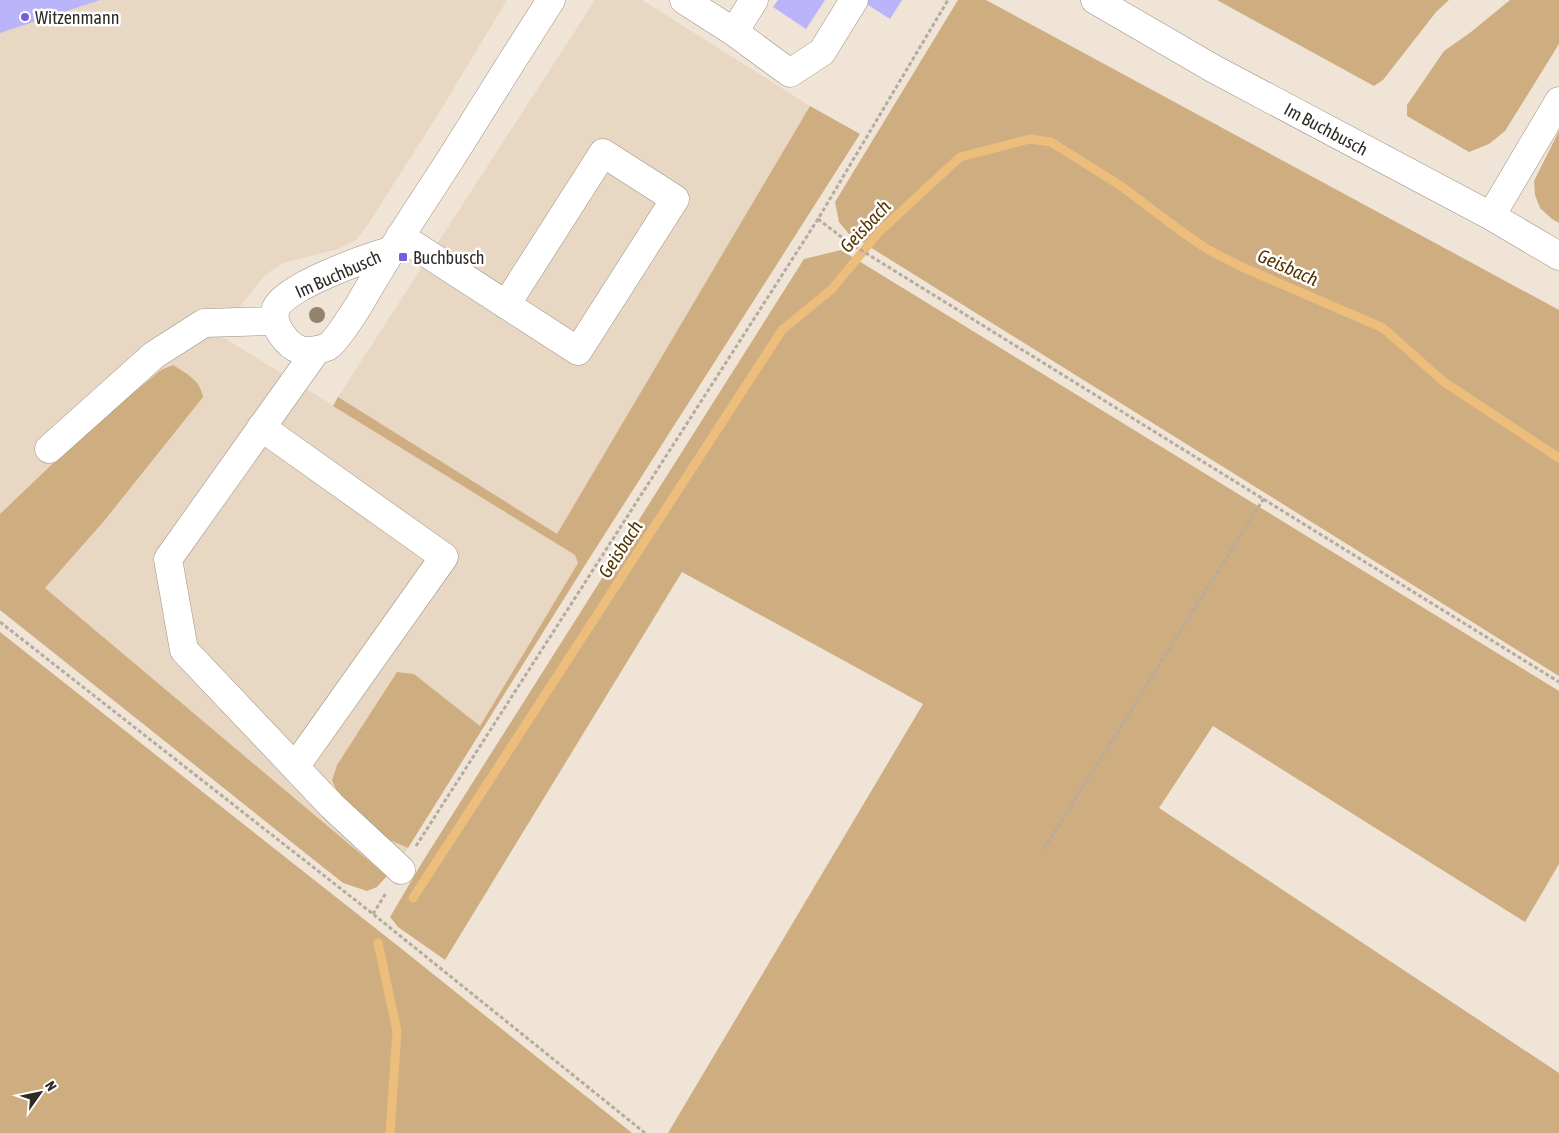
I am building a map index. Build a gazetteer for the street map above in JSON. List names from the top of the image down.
{
  "streets": {
    "street": ["Im Buchbusch"]
  },
  "water": ["Geisbach"],
  "places": {
    "other": ["Witzenmann"],
    "transit": ["Buchbusch"]
  },
  "north": "top right"
}
